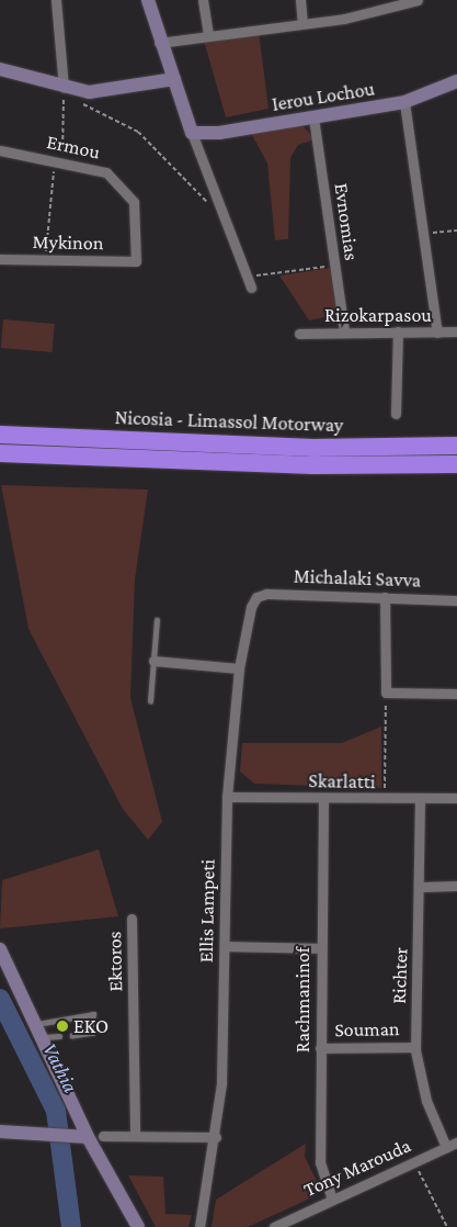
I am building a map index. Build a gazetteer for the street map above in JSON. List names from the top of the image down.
{
  "streets": {
    "highway": ["Nicosia - Limassol Motorway"],
    "street": [
      "Ierou Lochou",
      "Ermou",
      "Evnomias",
      "Mykinon",
      "Rizokarpasou",
      "Michalaki Savva",
      "Skarlatti",
      "Ellis Lampeti",
      "Ektoros",
      "Richter",
      "Rachmaninof",
      "Souman",
      "Tony Marouda"
    ]
  },
  "crossings": [
    ["Ierou Lochou", "Evnomias"],
    ["Ermou", "Mykinon"],
    ["Evnomias", "Rizokarpasou"],
    ["Michalaki Savva", "Ellis Lampeti"],
    ["Skarlatti", "Ellis Lampeti"],
    ["Skarlatti", "Richter"],
    ["Skarlatti", "Rachmaninof"],
    ["Richter", "Souman"],
    ["Richter", "Tony Marouda"],
    ["Rachmaninof", "Souman"],
    ["Rachmaninof", "Tony Marouda"]
  ],
  "water": ["Vathia"],
  "places": ["EKO"]
}
